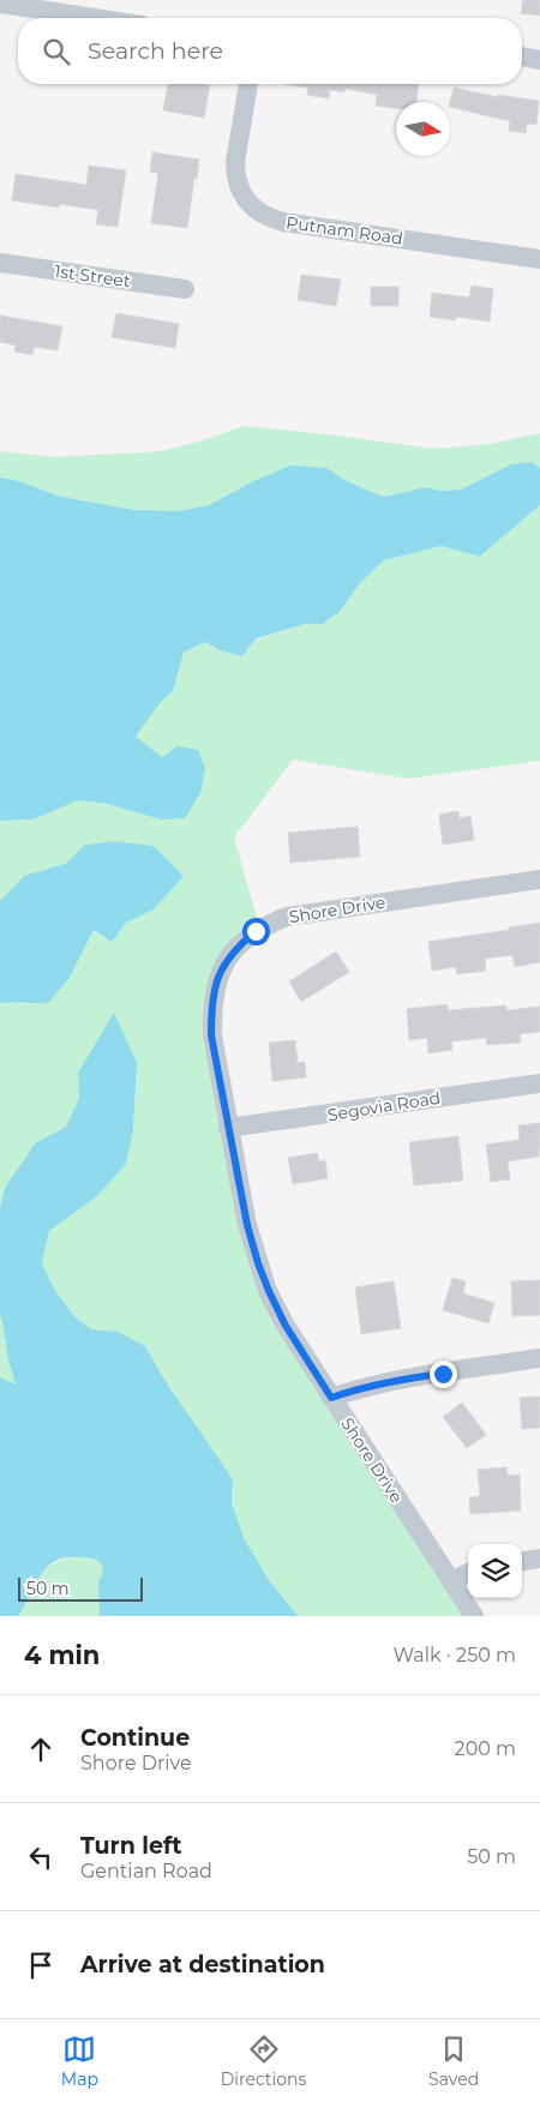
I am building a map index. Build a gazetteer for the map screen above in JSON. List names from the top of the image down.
{
  "streets": {
    "street": [
      "Putnam Road",
      "1st Street",
      "Shore Drive",
      "Segovia Road"
    ]
  },
  "crossings": [
    ["Shore Drive", "Segovia Road"]
  ],
  "scale_bar": "50 m",
  "north": "right",
  "page": {
    "search": "Search here",
    "scale": "50 m",
    "heading": ["4 min", "Walk · 250 m"],
    "list": [
      ["Continue", "Shore Drive", "200 m"],
      ["Turn left", "Gentian Road", "50 m"],
      "Arrive at destination"
    ],
    "nav": ["Map", "Directions", "Saved"]
  }
}
